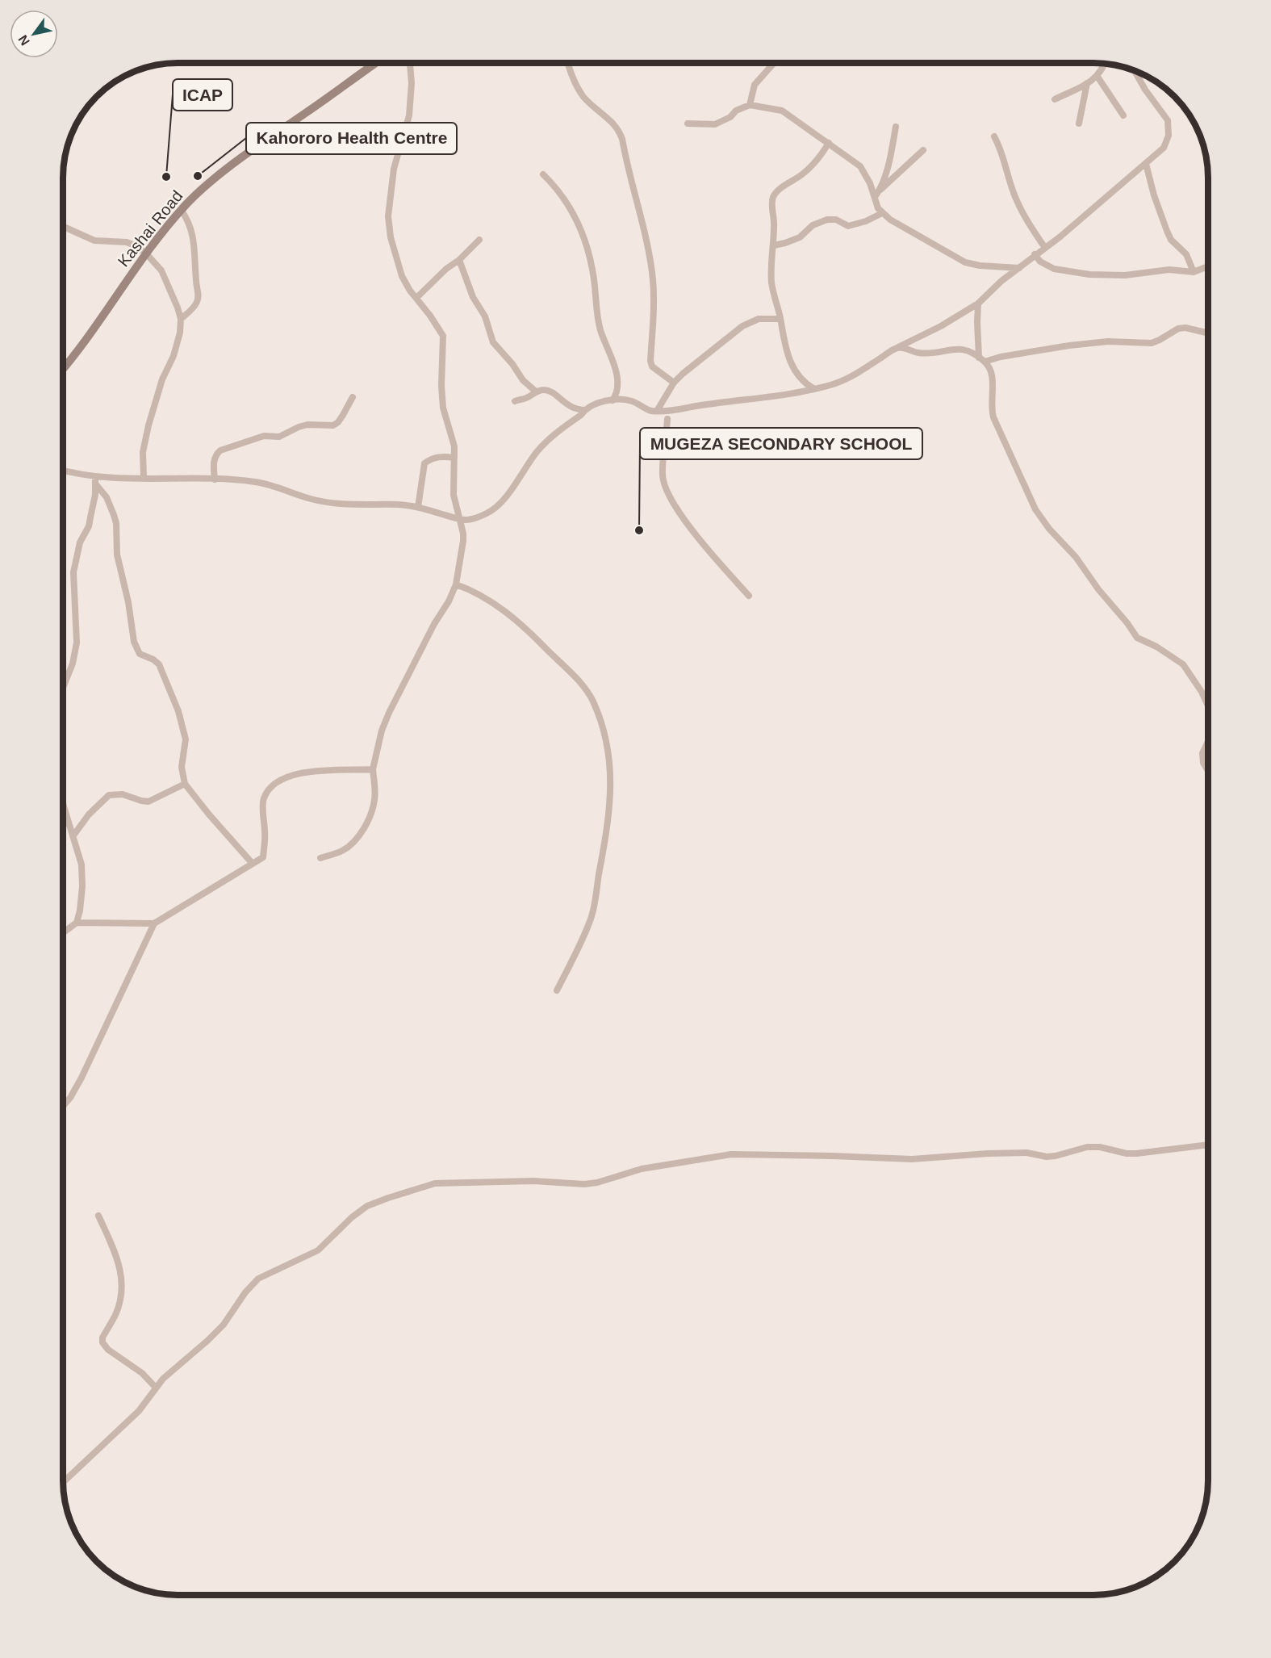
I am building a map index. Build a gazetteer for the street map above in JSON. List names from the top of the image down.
{
  "streets": {
    "street": ["Kashai Road"]
  },
  "places": ["Kahororo Health Centre", "ICAP", "MUGEZA SECONDARY SCHOOL"],
  "north": "bottom left"
}
